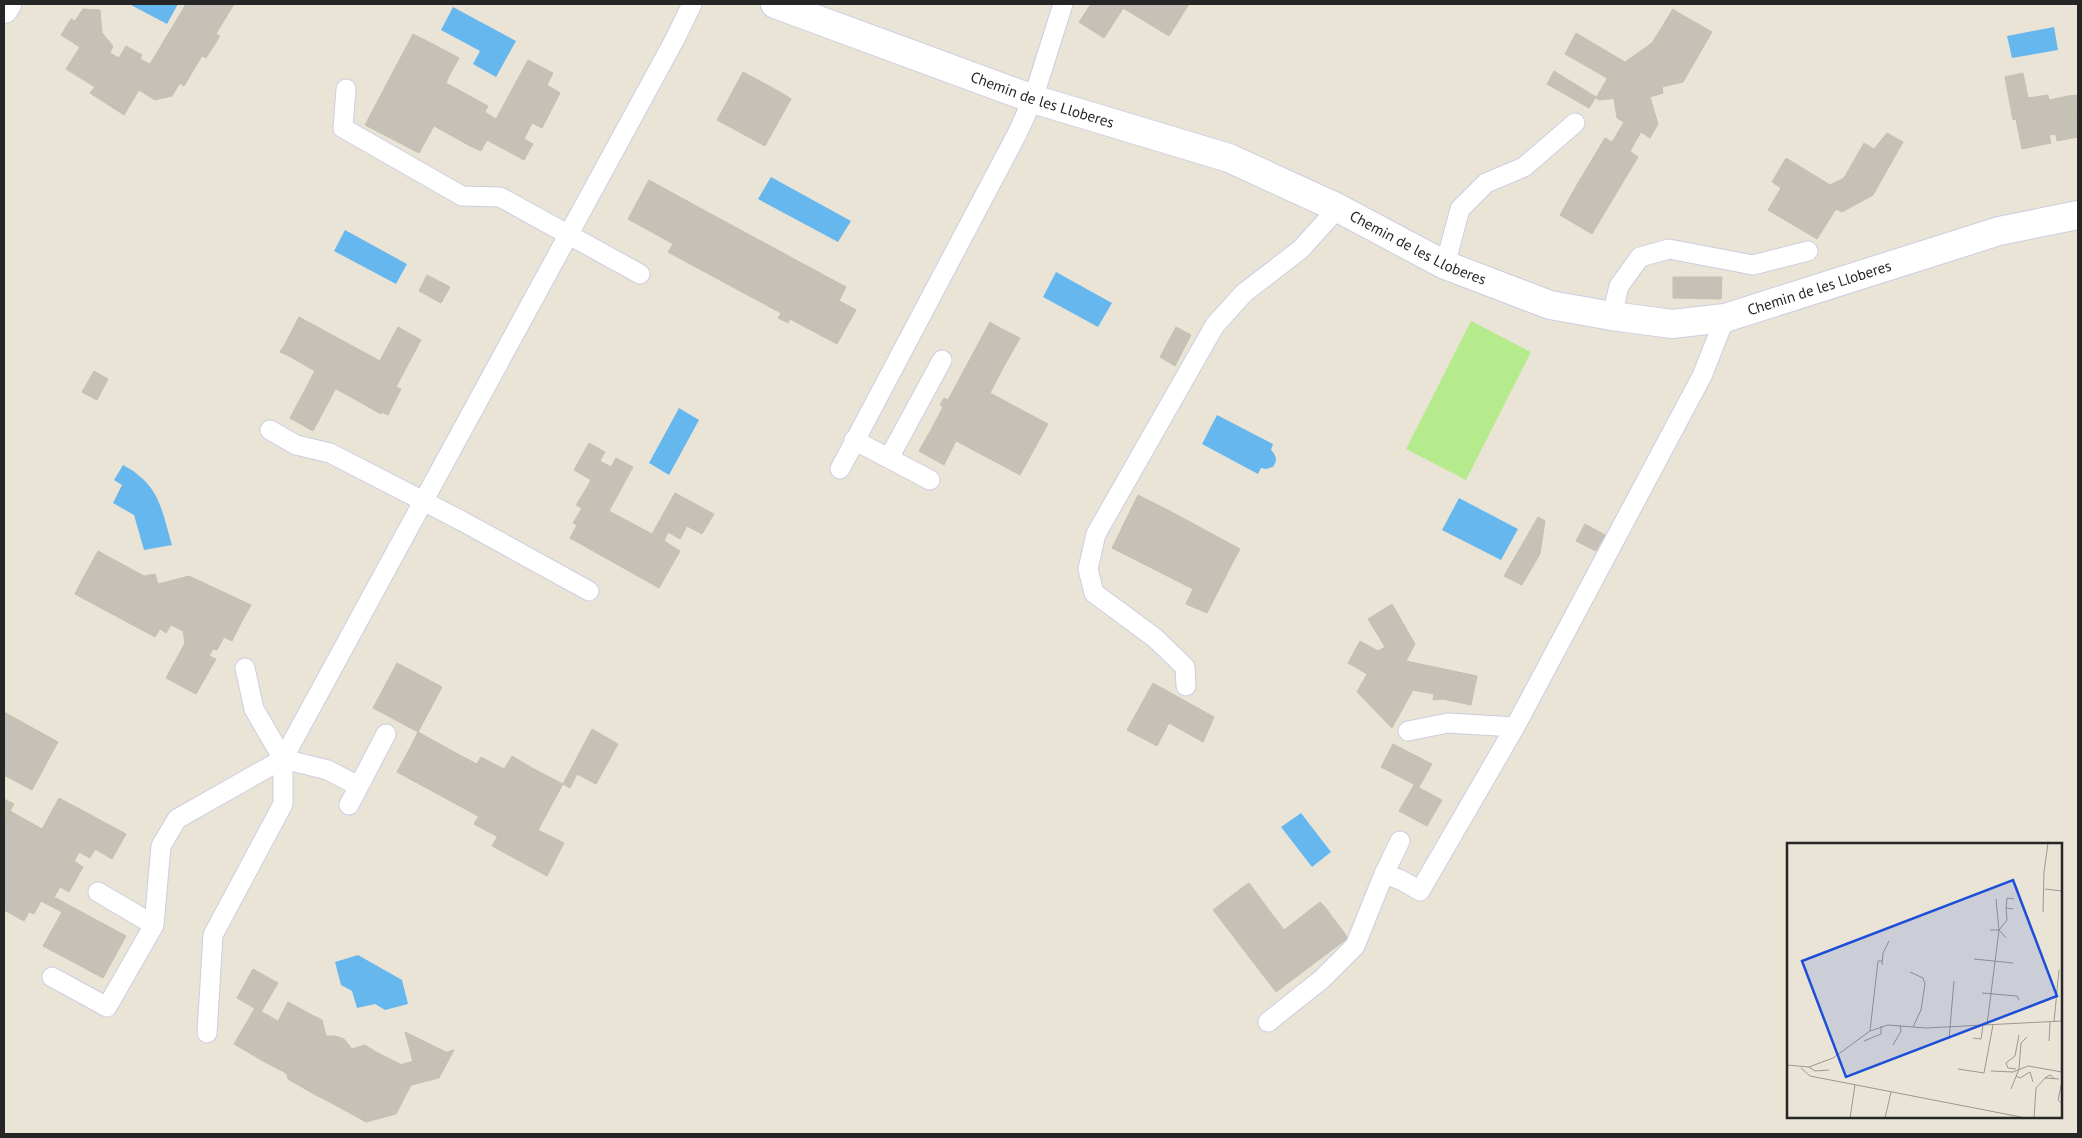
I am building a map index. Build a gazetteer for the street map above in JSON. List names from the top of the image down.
{
  "streets": {
    "street": ["Chemin de les Lloberes"]
  }
}
